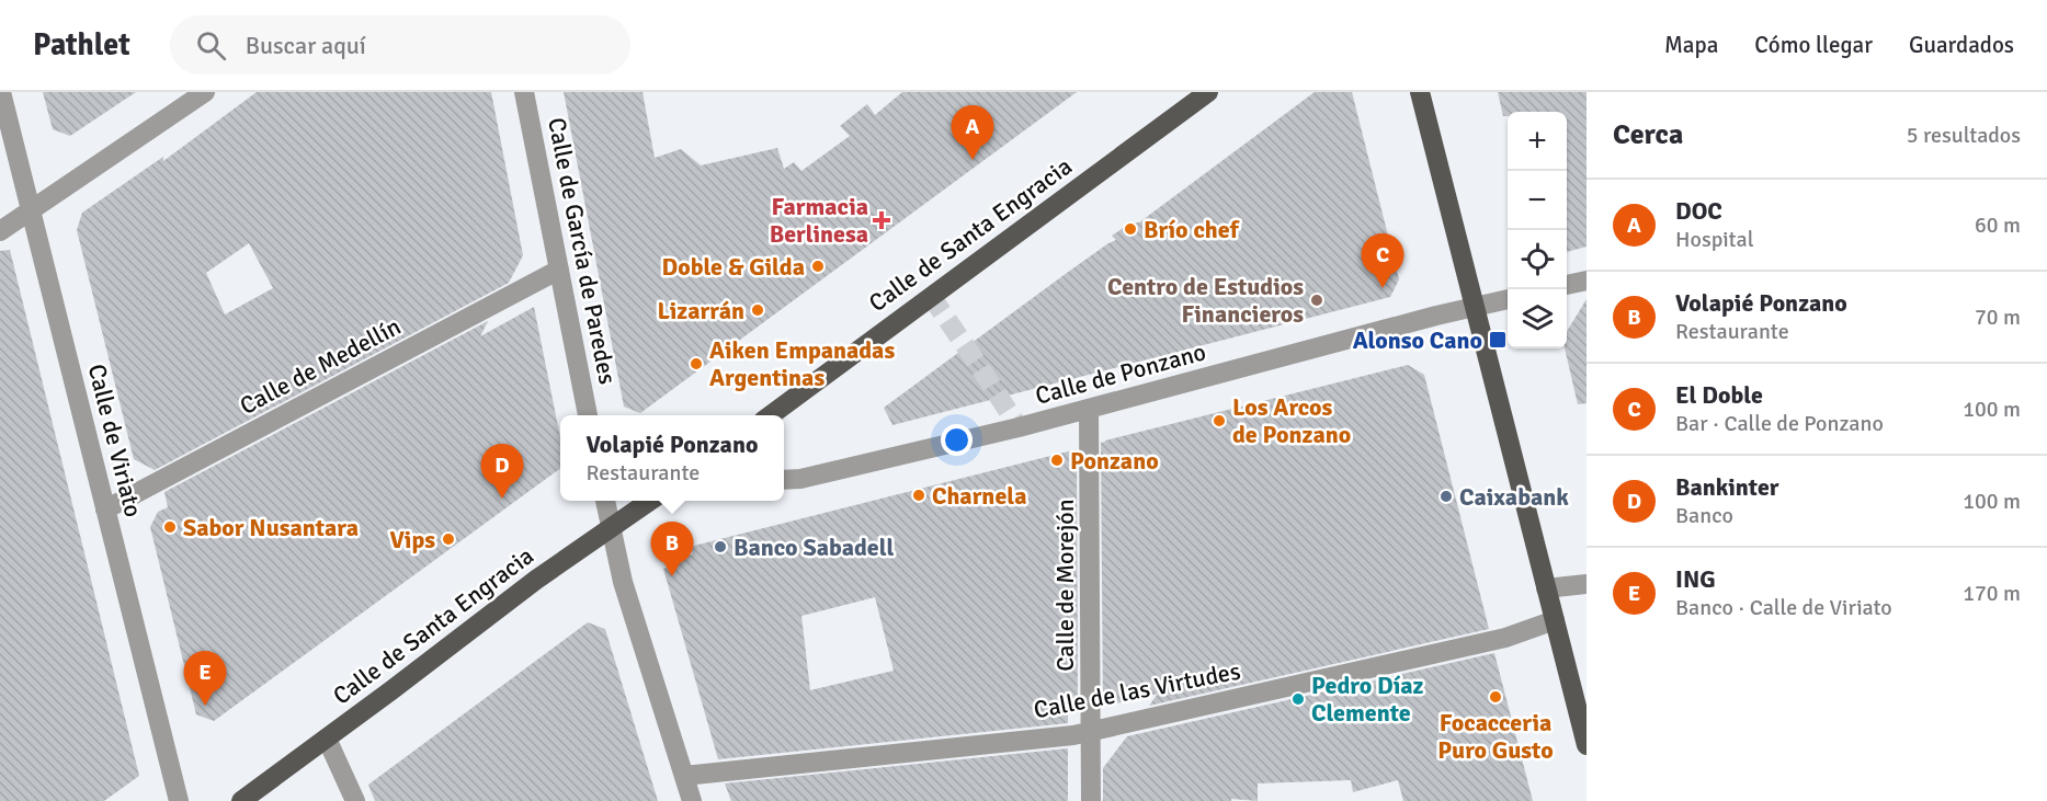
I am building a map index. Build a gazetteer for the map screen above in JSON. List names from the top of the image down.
{
  "streets": {
    "main road": ["Calle de Santa Engracia"],
    "street": [
      "Calle de García de Paredes",
      "Calle de Medellín",
      "Calle de Ponzano",
      "Calle de Viriato",
      "Calle de Morejón",
      "Calle de las Virtudes"
    ]
  },
  "crossings": [
    ["Calle de García de Paredes", "Calle de Medellín"],
    ["Calle de Medellín", "Calle de Viriato"],
    ["Calle de Ponzano", "Calle de Morejón"],
    ["Calle de Morejón", "Calle de las Virtudes"]
  ],
  "places": {
    "health": ["Farmacia Berlinesa"],
    "other": [
      "Brío chef",
      "Doble & Gilda",
      "Centro de Estudios Financieros",
      "Lizarrán",
      "Aiken Empanadas Argentinas",
      "Los Arcos de Ponzano",
      "Ponzano",
      "Charnela",
      "Caixabank",
      "Sabor Nusantara",
      "Vips",
      "Banco Sabadell",
      "Focacceria Puro Gusto",
      "Pedro Díaz Clemente"
    ],
    "transit": ["Alonso Cano"]
  },
  "page": {
    "header": "Pathlet",
    "search": "Buscar aquí",
    "nav": ["Mapa", "Cómo llegar", "Guardados"],
    "heading": ["Cerca", "5 resultados"],
    "pins": [
      "A",
      "C",
      "D",
      "B",
      "E"
    ],
    "map_buttons": ["+", "−"],
    "list": [
      {
        "mark": "A",
        "name": "DOC",
        "note": "Hospital",
        "value": "60 m"
      },
      {
        "mark": "B",
        "name": "Volapié Ponzano",
        "note": "Restaurante",
        "value": "70 m"
      },
      {
        "mark": "C",
        "name": "El Doble",
        "note": "Bar · Calle de Ponzano",
        "value": "100 m"
      },
      {
        "mark": "D",
        "name": "Bankinter",
        "note": "Banco",
        "value": "100 m"
      },
      {
        "mark": "E",
        "name": "ING",
        "note": "Banco · Calle de Viriato",
        "value": "170 m"
      }
    ],
    "popup": ["Volapié Ponzano", "Restaurante"]
  }
}
